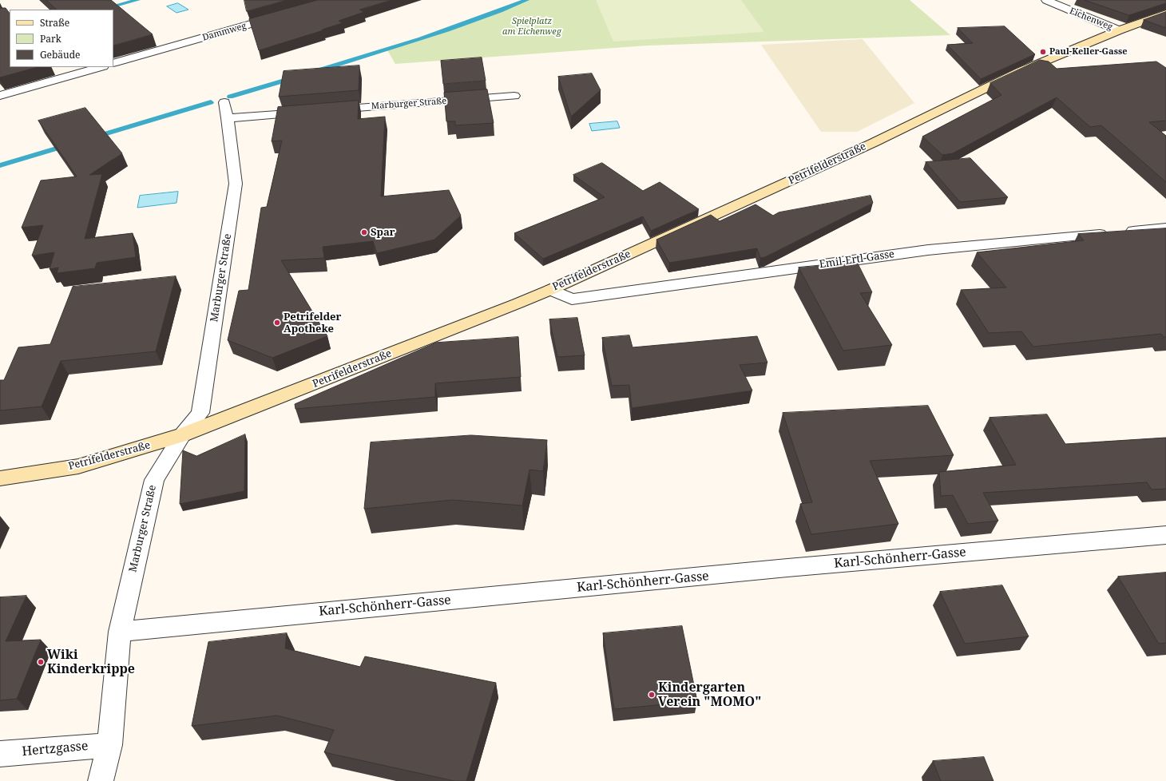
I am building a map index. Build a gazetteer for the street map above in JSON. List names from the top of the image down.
{
  "streets": {
    "main road": ["Petrifelderstraße"],
    "street": [
      "Eichenweg",
      "Dammweg",
      "Marburger Straße",
      "Emil-Ertl-Gasse",
      "Karl-Schönherr-Gasse",
      "Hertzgasse"
    ]
  },
  "crossings": [
    ["Eichenweg", "Petrifelderstraße"],
    ["Marburger Straße", "Petrifelderstraße"],
    ["Marburger Straße", "Karl-Schönherr-Gasse"],
    ["Marburger Straße", "Hertzgasse"],
    ["Petrifelderstraße", "Emil-Ertl-Gasse"]
  ],
  "parks": ["Spielplatz am Eichenweg"],
  "places": [
    "Paul-Keller-Gasse",
    "Spar",
    "Petrifelder Apotheke",
    "Wiki Kinderkrippe",
    "Kindergarten Verein \"MOMO\""
  ],
  "legend": ["Straße", "Park", "Gebäude"]
}
